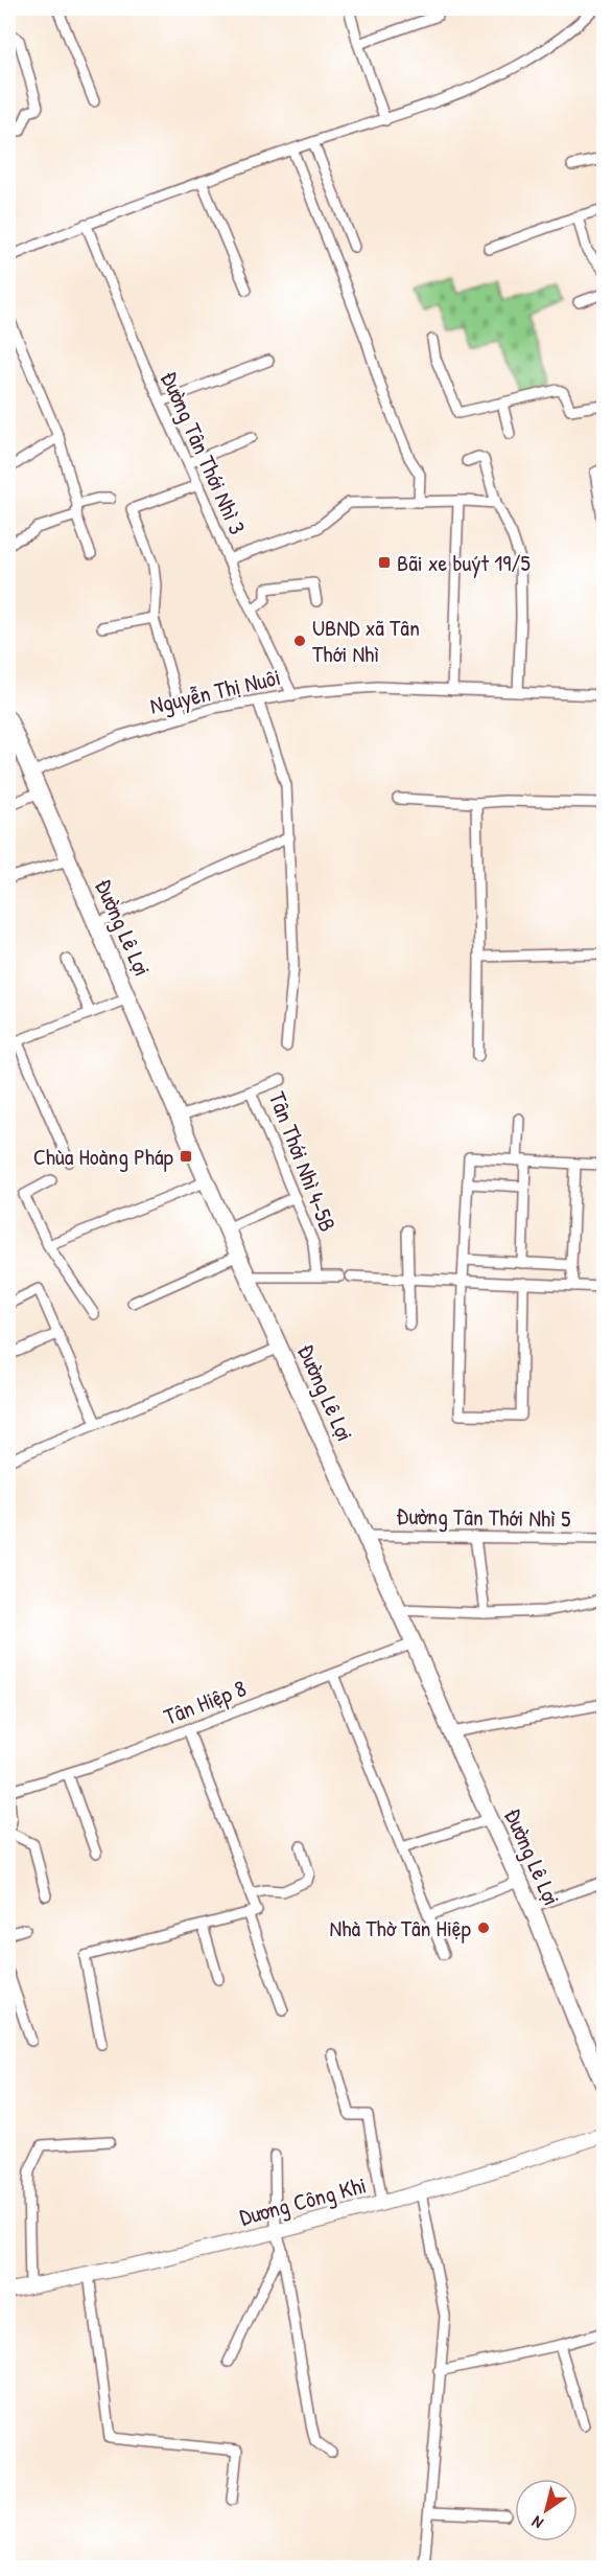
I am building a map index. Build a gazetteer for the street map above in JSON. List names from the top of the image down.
{
  "streets": {
    "main road": ["Đường Lê Lợi"],
    "street": [
      "Đường Tân Thới Nhì 3",
      "Nguyễn Thị Nuôi",
      "Tân Thới Nhì 4-5B",
      "Đường Tân Thới Nhì 5",
      "Tân Hiệp 8",
      "Dương Công Khi"
    ]
  },
  "crossings": [
    ["Đường Tân Thới Nhì 3", "Nguyễn Thị Nuôi"],
    ["Nguyễn Thị Nuôi", "Đường Lê Lợi"],
    ["Đường Lê Lợi", "Đường Tân Thới Nhì 5"],
    ["Đường Lê Lợi", "Tân Hiệp 8"]
  ],
  "places": {
    "transit": ["Bãi xe buýt 19/5", "Chùa Hoàng Pháp"],
    "other": ["UBND xã Tân Thới Nhì", "Nhà Thờ Tân Hiệp"]
  },
  "north": "bottom left"
}
